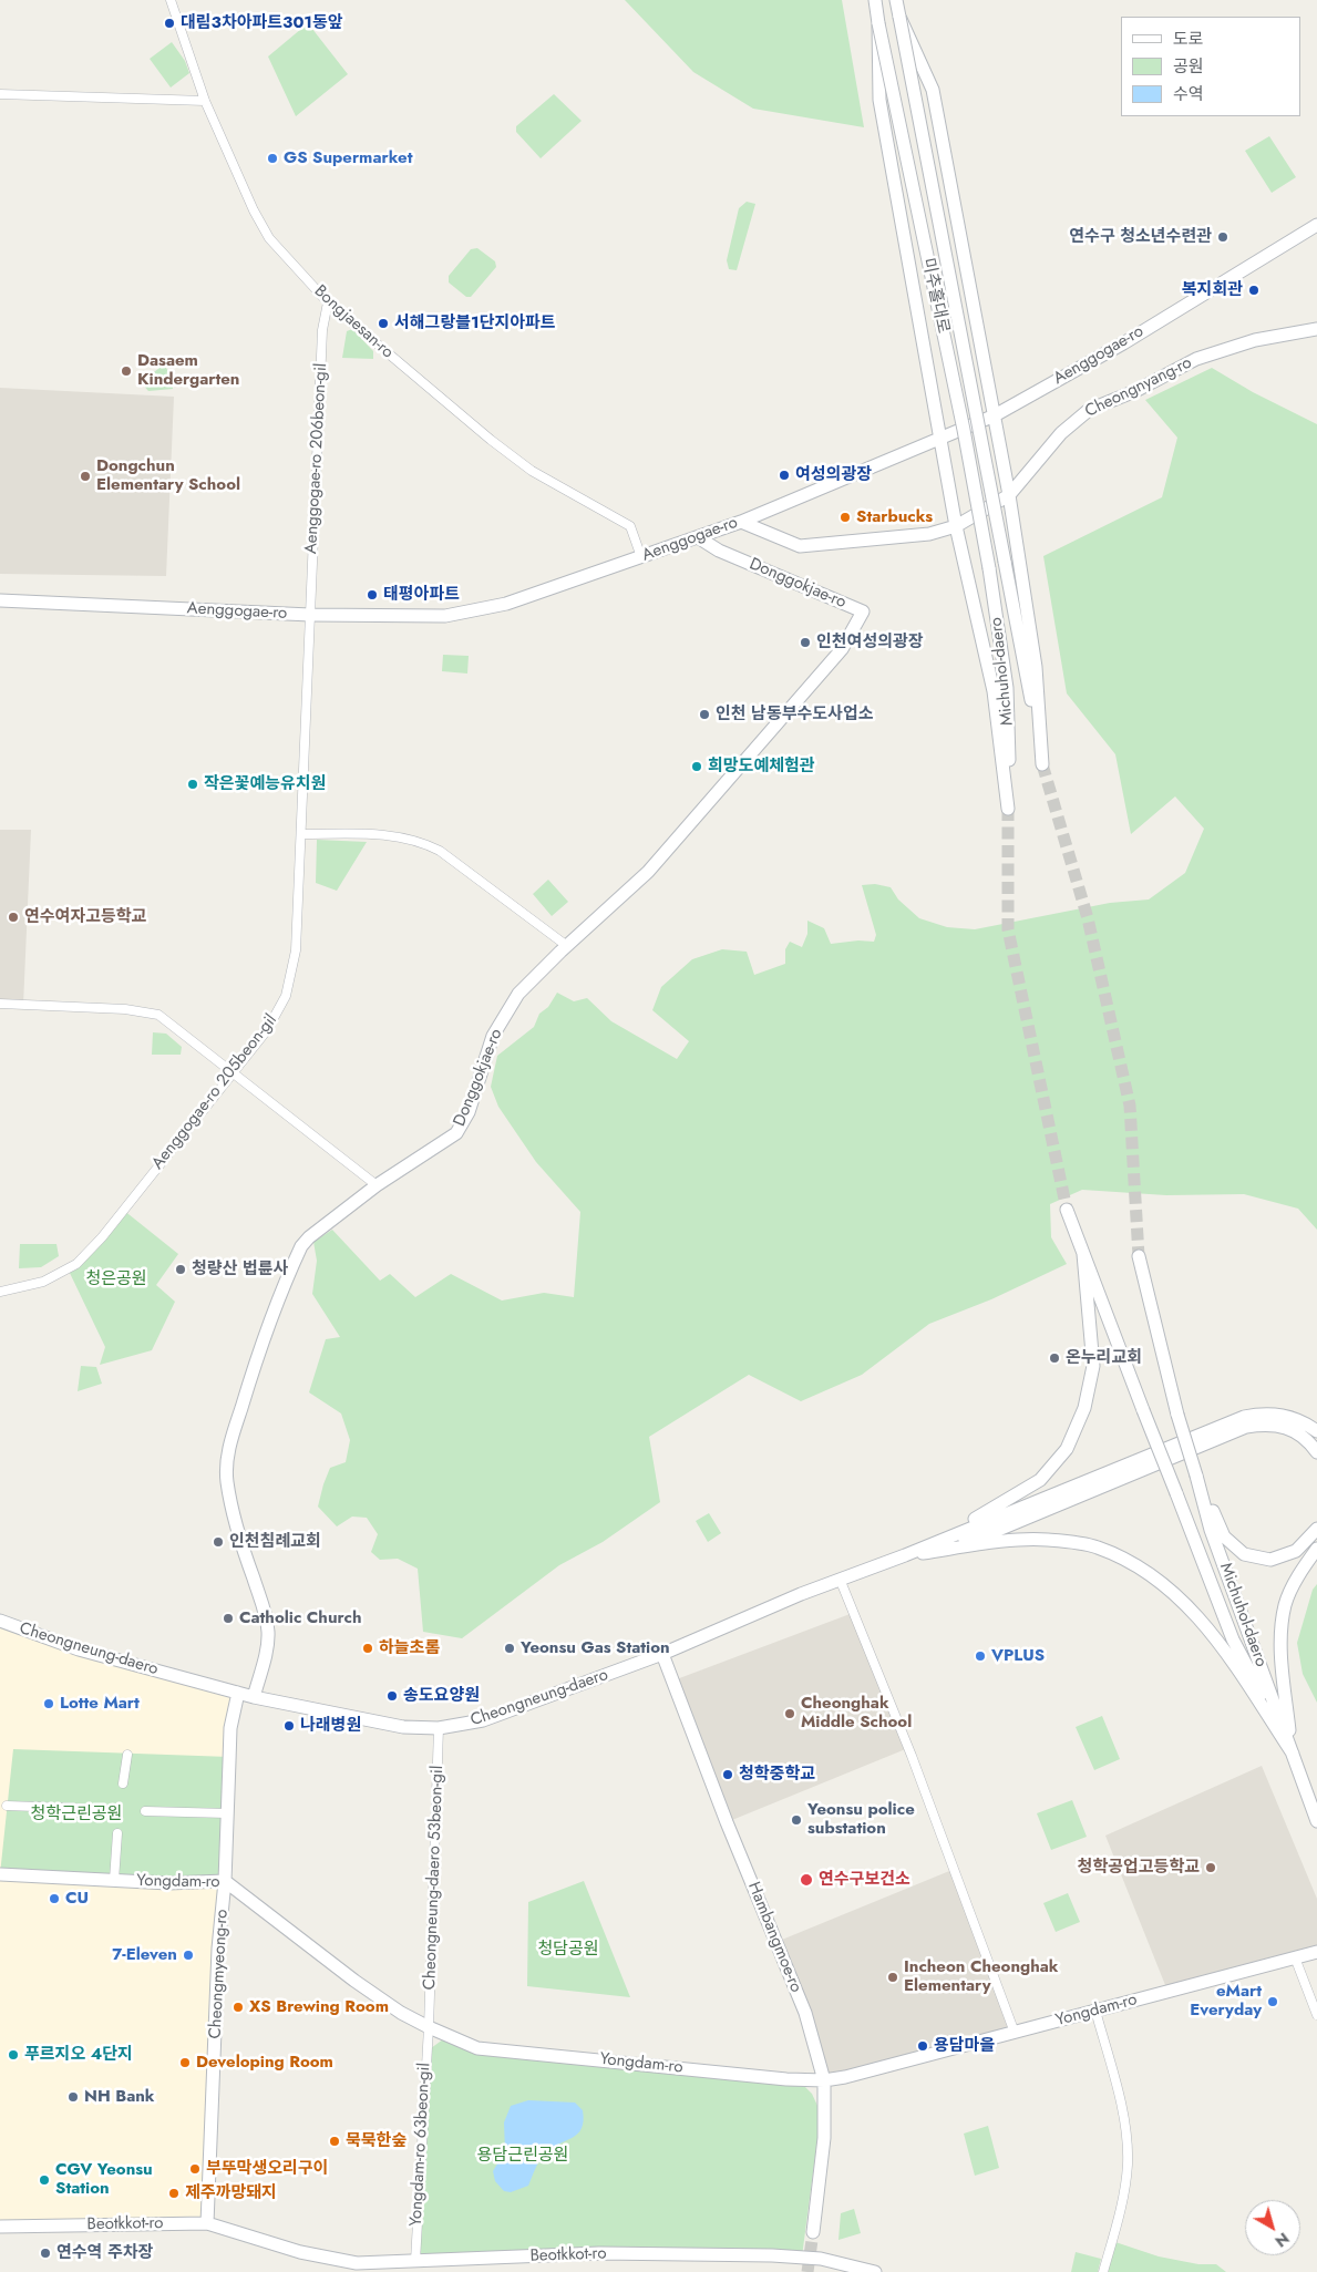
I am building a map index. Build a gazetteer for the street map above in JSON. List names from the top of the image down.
{
  "streets": {
    "main road": [
      "미추홀대로",
      "Aenggogae-ro",
      "Cheongnyang-ro",
      "Donggokjae-ro",
      "Michuhol-daero",
      "Cheongneung-daero",
      "Yongdam-ro",
      "Hambangmoe-ro",
      "Cheongmyeong-ro",
      "Beotkkot-ro"
    ],
    "street": [
      "Bongjaesan-ro",
      "Aenggogae-ro 206beon-gil",
      "Aenggogae-ro 205beon-gil",
      "Cheongneung-daero 53beon-gil",
      "Yongdam-ro 63beon-gil"
    ]
  },
  "crossings": [
    ["미추홀대로", "Michuhol-daero"],
    ["Bongjaesan-ro", "Aenggogae-ro"],
    ["Bongjaesan-ro", "Aenggogae-ro 206beon-gil"],
    ["Aenggogae-ro", "Cheongnyang-ro"],
    ["Aenggogae-ro", "Aenggogae-ro 206beon-gil"],
    ["Aenggogae-ro", "Donggokjae-ro"],
    ["Aenggogae-ro", "Aenggogae-ro 205beon-gil"],
    ["Cheongnyang-ro", "Michuhol-daero"],
    ["Aenggogae-ro 206beon-gil", "Aenggogae-ro 205beon-gil"],
    ["Donggokjae-ro", "Cheongneung-daero"],
    ["Cheongneung-daero", "Cheongneung-daero 53beon-gil"],
    ["Cheongneung-daero", "Hambangmoe-ro"],
    ["Cheongneung-daero", "Cheongmyeong-ro"],
    ["Cheongneung-daero 53beon-gil", "Yongdam-ro"],
    ["Cheongneung-daero 53beon-gil", "Yongdam-ro 63beon-gil"],
    ["Yongdam-ro", "Hambangmoe-ro"],
    ["Yongdam-ro", "Cheongmyeong-ro"],
    ["Yongdam-ro", "Yongdam-ro 63beon-gil"],
    ["Cheongmyeong-ro", "Beotkkot-ro"],
    ["Yongdam-ro 63beon-gil", "Beotkkot-ro"]
  ],
  "parks": [
    "청은공원",
    "청학근린공원",
    "청담공원",
    "용담근린공원"
  ],
  "places": [
    "대림3차아파트301동앞",
    "GS Supermarket",
    "연수구 청소년수련관",
    "복지회관",
    "서해그랑블1단지아파트",
    "Dasaem Kindergarten",
    "여성의광장",
    "Dongchun Elementary School",
    "Starbucks",
    "태평아파트",
    "인천여성의광장",
    "인천 남동부수도사업소",
    "희망도예체험관",
    "작은꽃예능유치원",
    "연수여자고등학교",
    "청량산 법륜사",
    "온누리교회",
    "인천침례교회",
    "Catholic Church",
    "하늘초롬",
    "Yeonsu Gas Station",
    "VPLUS",
    "송도요양원",
    "Lotte Mart",
    "Cheonghak Middle School",
    "나래병원",
    "청학중학교",
    "Yeonsu police substation",
    "청학공업고등학교",
    "연수구보건소",
    "CU",
    "7-Eleven",
    "Incheon Cheonghak Elementary",
    "eMart Everyday",
    "XS Brewing Room",
    "용담마을",
    "푸르지오 4단지",
    "Developing Room",
    "NH Bank",
    "묵묵한숲",
    "부뚜막생오리구이",
    "CGV Yeonsu Station",
    "제주까망돼지",
    "연수역 주차장"
  ],
  "legend": ["도로", "공원", "수역"],
  "north": "bottom right"
}
